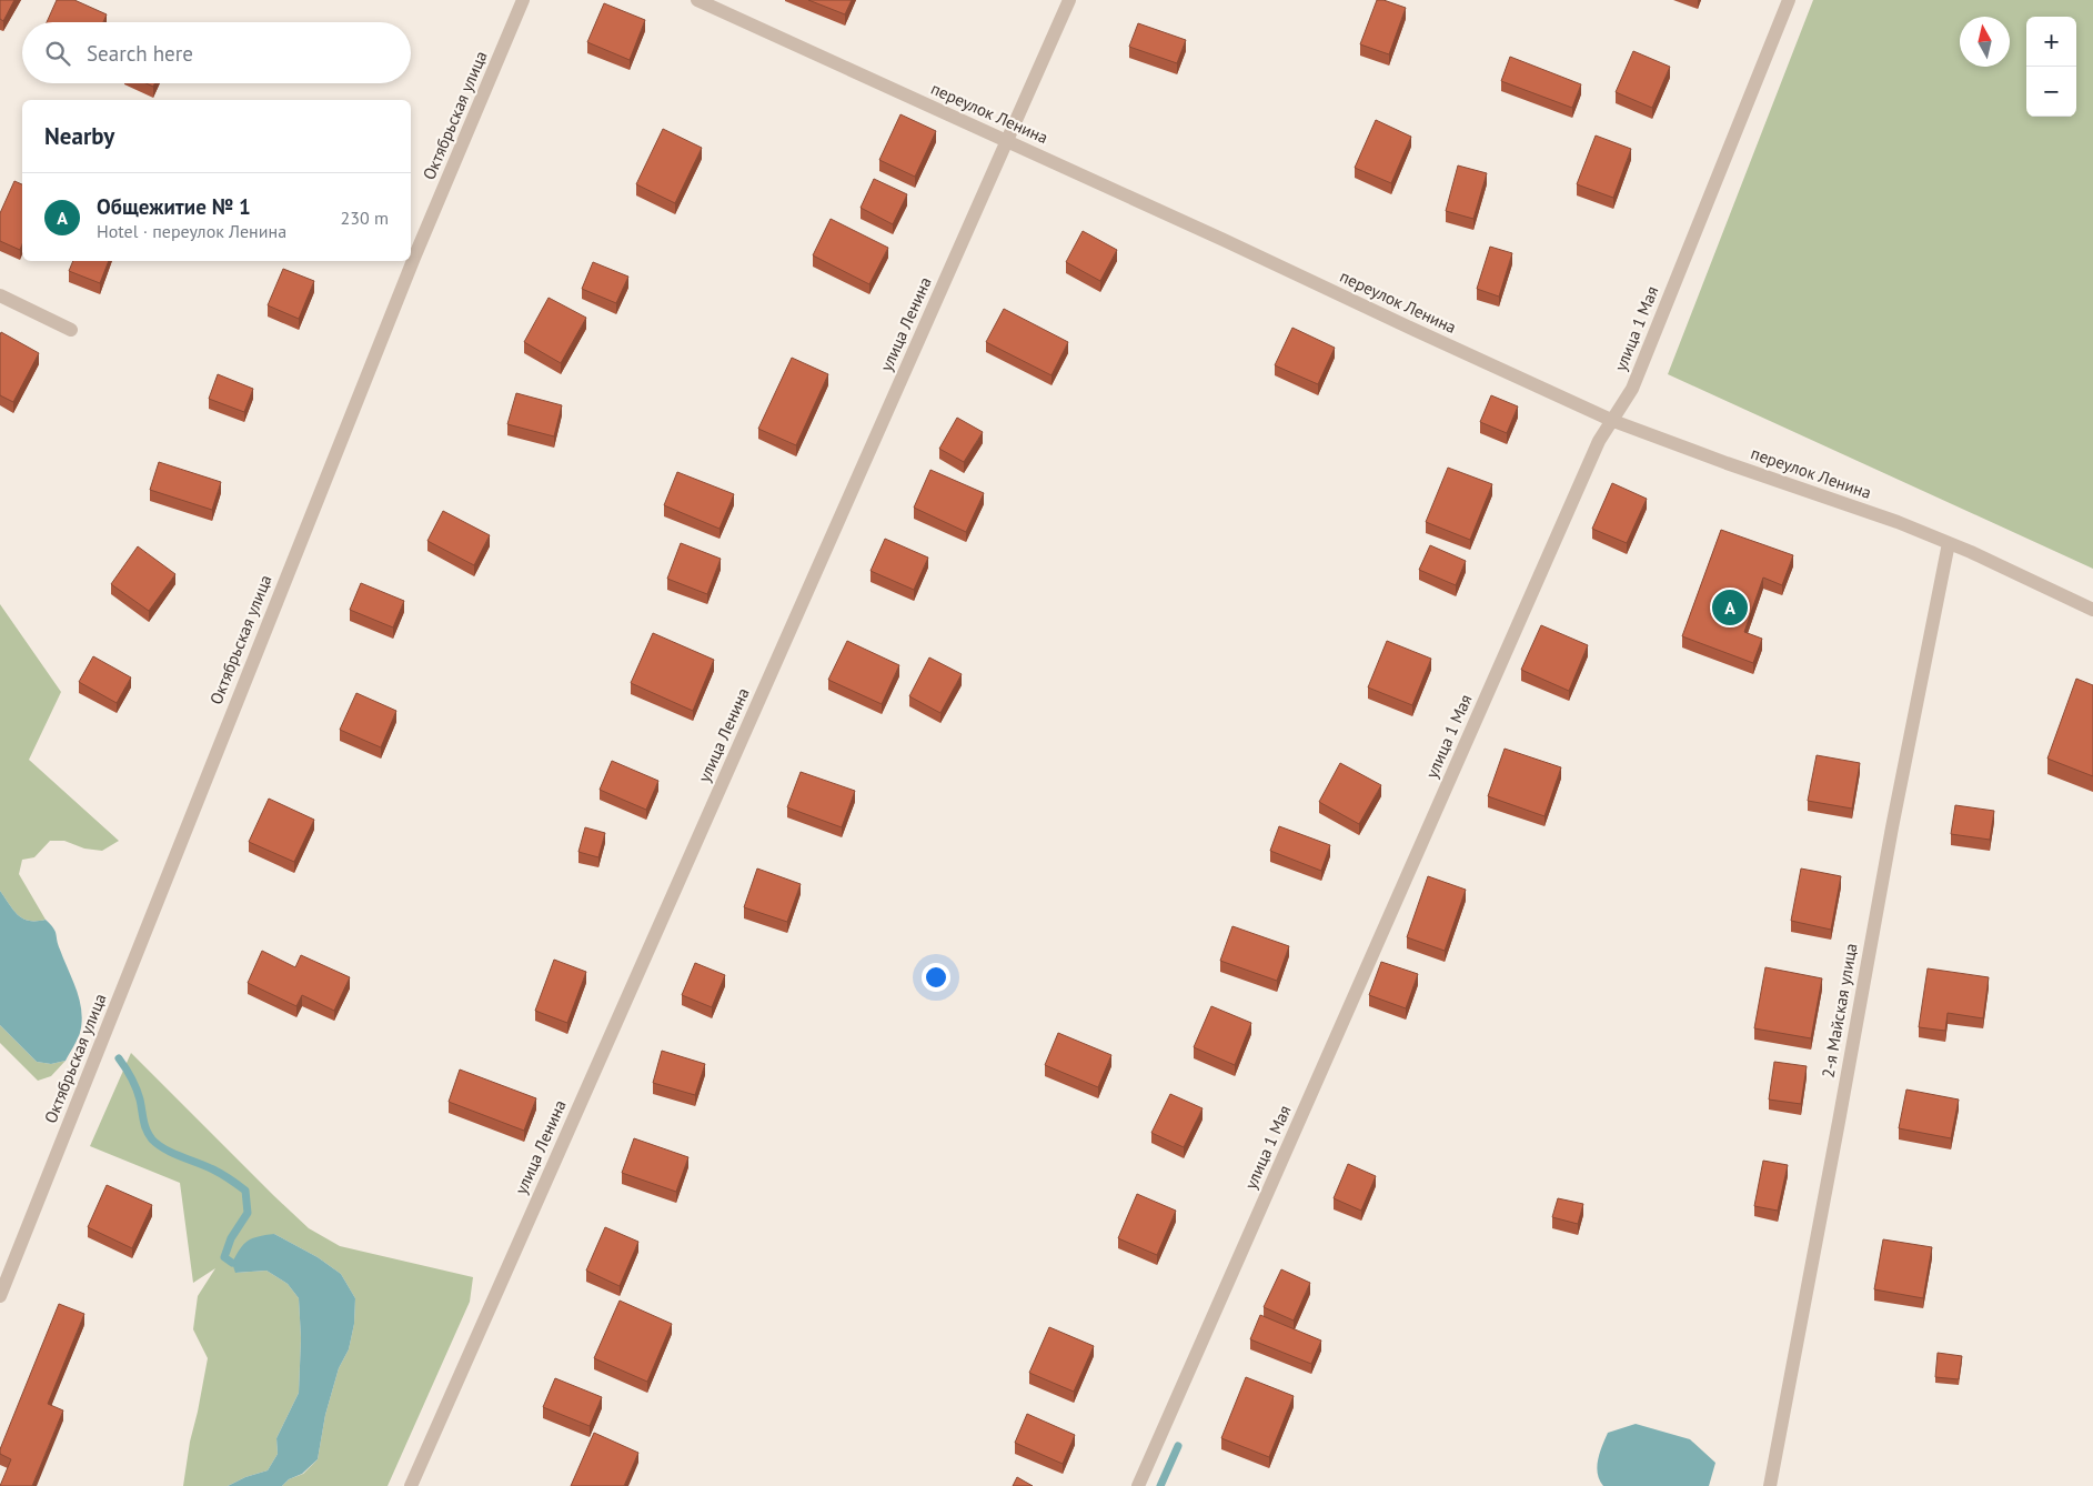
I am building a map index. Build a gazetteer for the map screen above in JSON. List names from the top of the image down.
{
  "streets": {
    "street": [
      "переулок Ленина",
      "Октябрьская улица",
      "улица Ленина",
      "улица 1 Мая",
      "2-я Майская улица"
    ]
  },
  "crossings": [
    ["переулок Ленина", "улица Ленина"],
    ["переулок Ленина", "улица 1 Мая"],
    ["переулок Ленина", "2-я Майская улица"]
  ],
  "north": "top",
  "page": {
    "map_buttons": ["+", "−"],
    "search": "Search here",
    "heading": "Nearby",
    "list": [
      {
        "mark": "A",
        "name": "Общежитие № 1",
        "note": "Hotel · переулок Ленина",
        "value": "230 m"
      }
    ],
    "pins": "A"
  }
}
